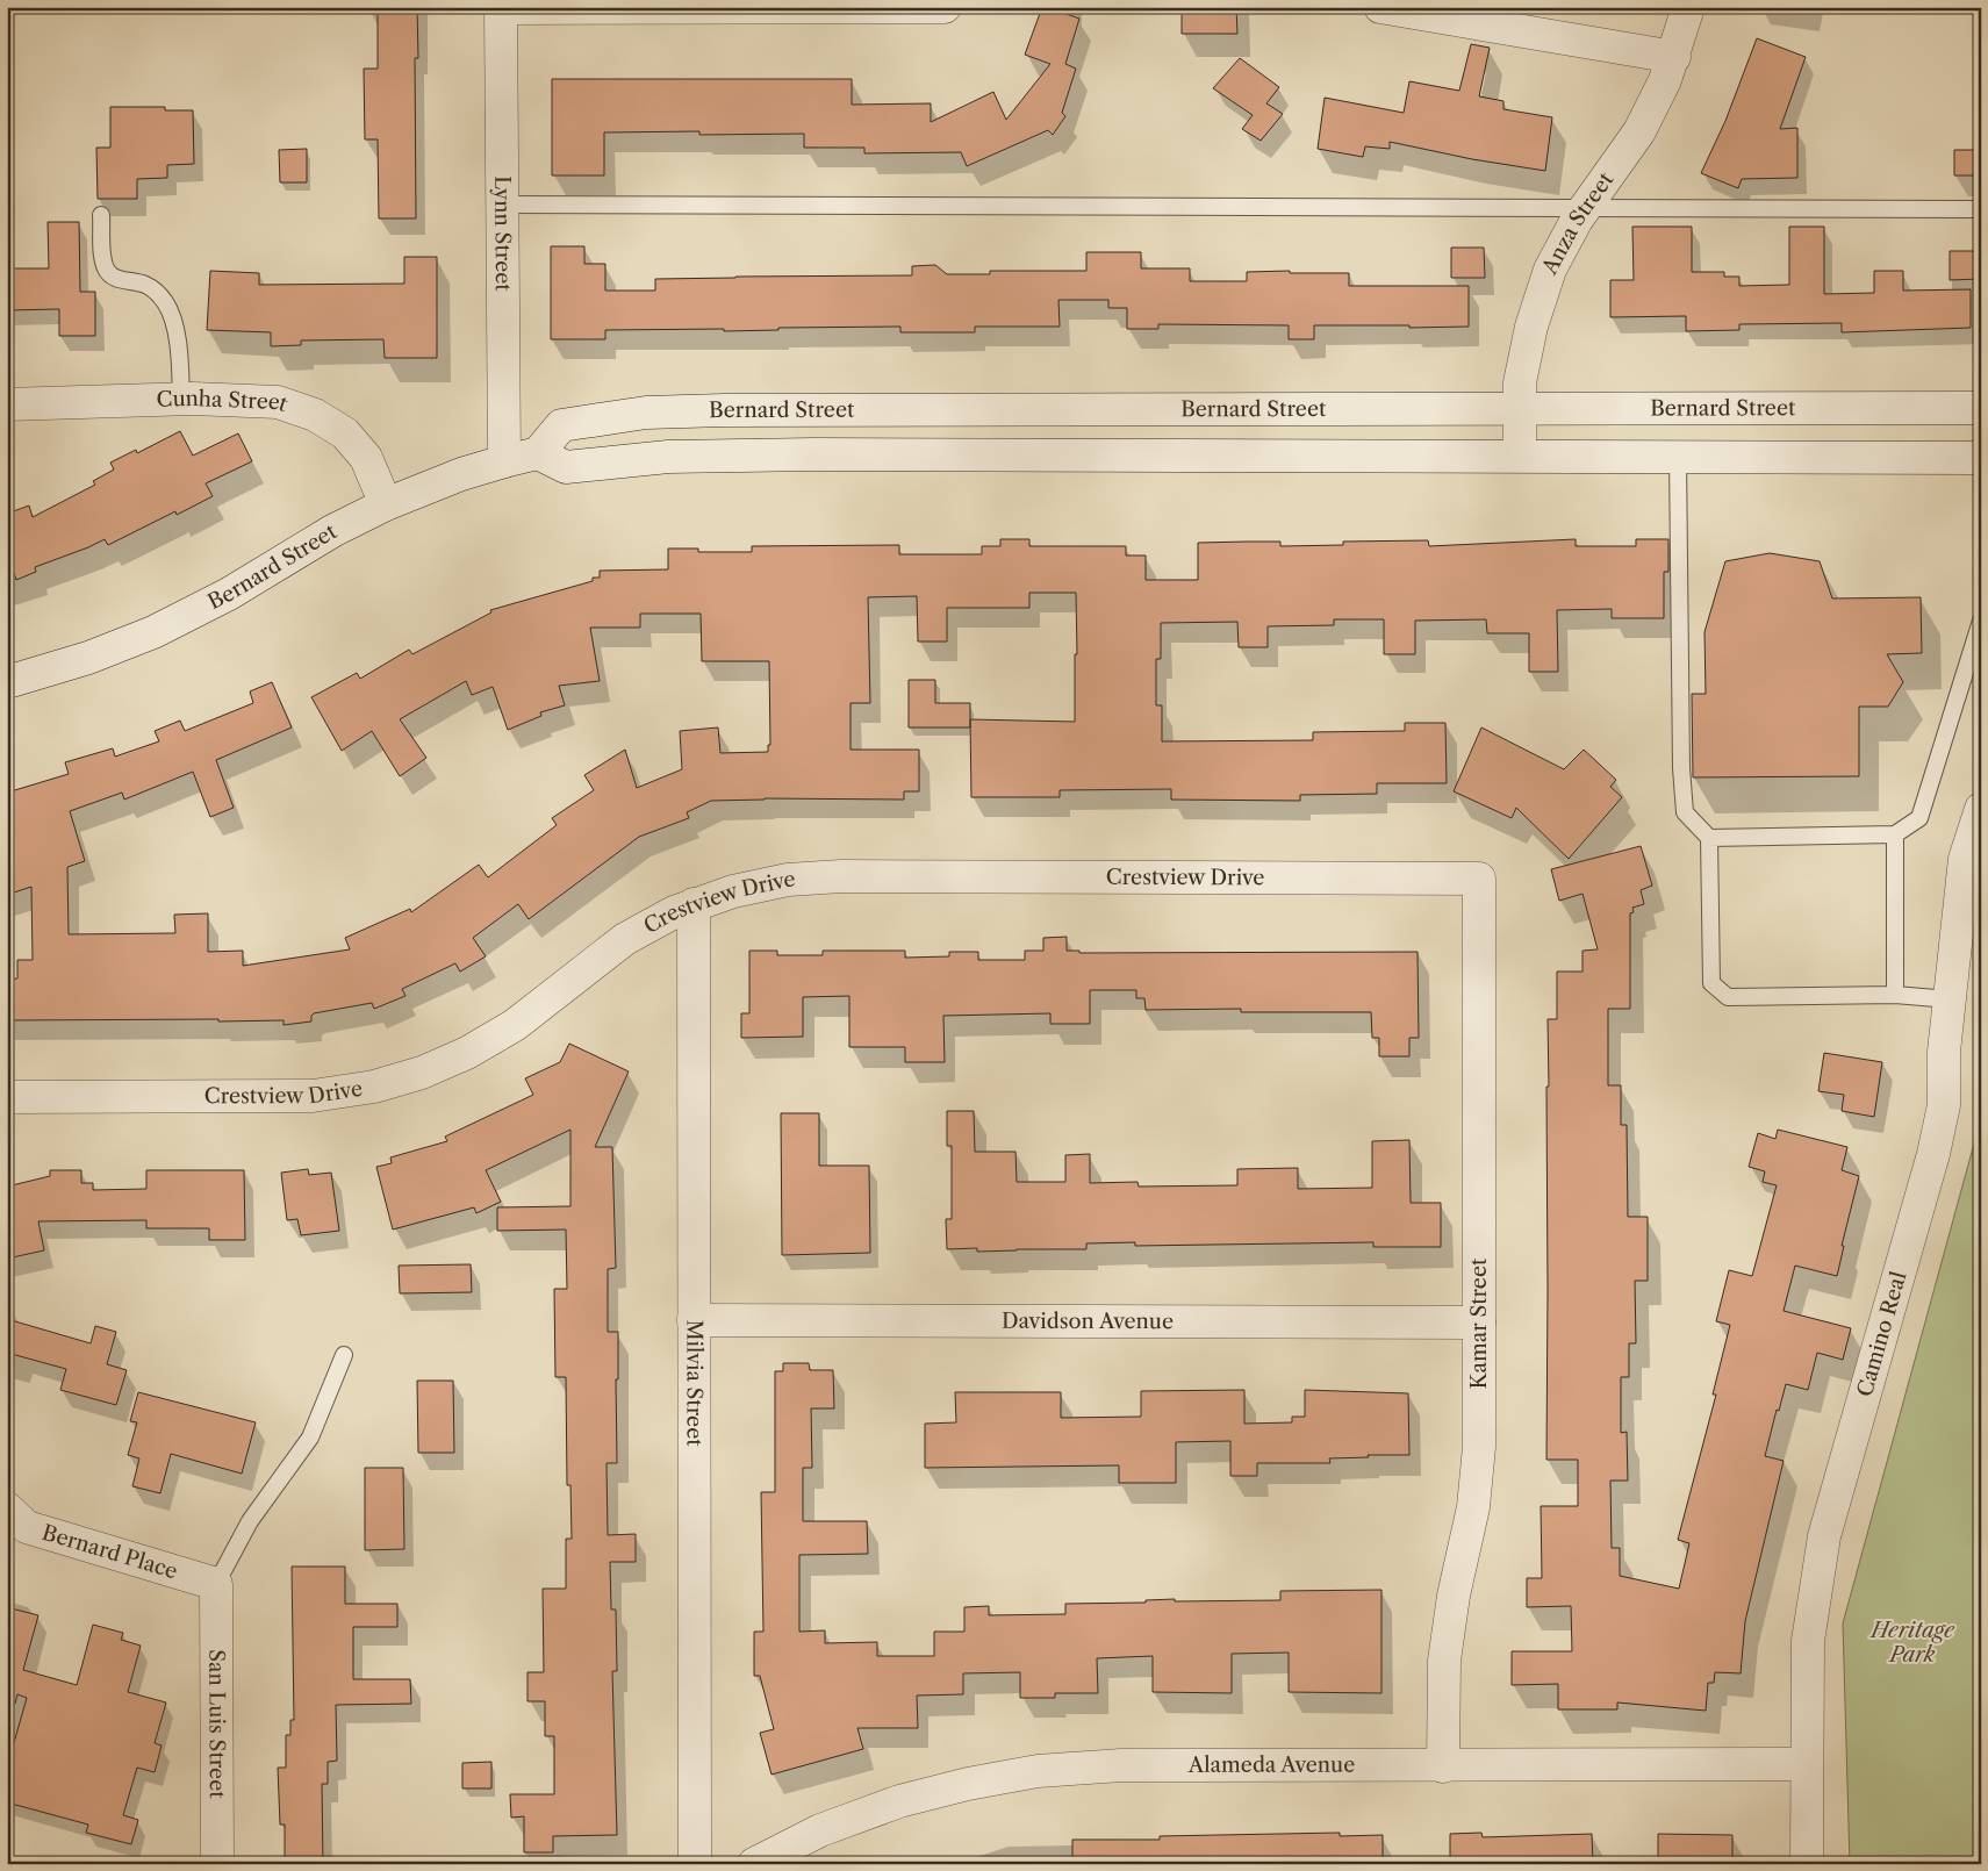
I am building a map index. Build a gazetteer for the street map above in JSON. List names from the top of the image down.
{
  "streets": {
    "street": [
      "Anza Street",
      "Lynn Street",
      "Cunha Street",
      "Bernard Street",
      "Crestview Drive",
      "Davidson Avenue",
      "Kamar Street",
      "Camino Real",
      "Milvia Street",
      "Bernard Place",
      "San Luis Street",
      "Alameda Avenue"
    ]
  },
  "crossings": [
    ["Anza Street", "Bernard Street"],
    ["Lynn Street", "Bernard Street"],
    ["Cunha Street", "Bernard Street"],
    ["Crestview Drive", "Kamar Street"],
    ["Crestview Drive", "Milvia Street"],
    ["Davidson Avenue", "Kamar Street"],
    ["Davidson Avenue", "Milvia Street"],
    ["Kamar Street", "Alameda Avenue"],
    ["Camino Real", "Alameda Avenue"],
    ["Bernard Place", "San Luis Street"]
  ],
  "parks": ["Heritage Park"]
}
